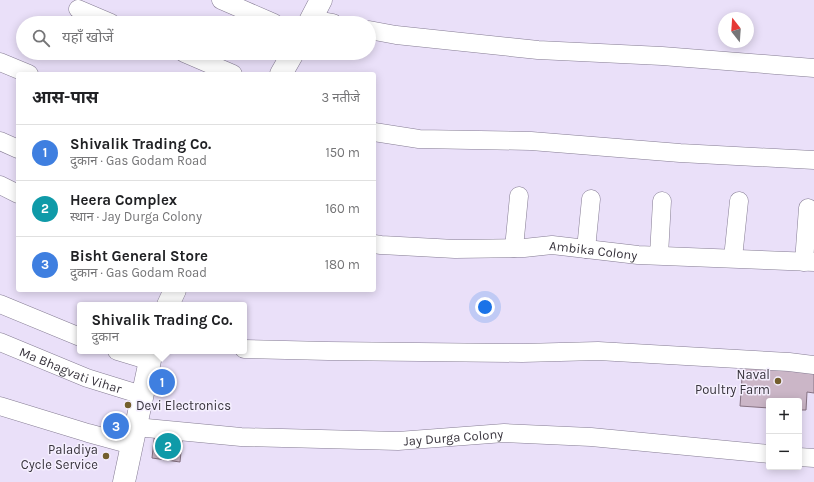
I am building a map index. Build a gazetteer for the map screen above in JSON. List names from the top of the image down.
{
  "streets": {
    "street": ["Ambika Colony", "Ma Bhagvati Vihar", "Jay Durga Colony"]
  },
  "places": ["Naval Poultry Farm", "Devi Electronics", "Paladiya Cycle Service"],
  "north": "top",
  "page": {
    "search": "यहाँ खोजें",
    "heading": ["आस-पास", "3 नतीजे"],
    "list": [
      {
        "mark": "1",
        "name": "Shivalik Trading Co.",
        "note": "दुकान · Gas Godam Road",
        "value": "150 m"
      },
      {
        "mark": "2",
        "name": "Heera Complex",
        "note": "स्थान · Jay Durga Colony",
        "value": "160 m"
      },
      {
        "mark": "3",
        "name": "Bisht General Store",
        "note": "दुकान · Gas Godam Road",
        "value": "180 m"
      }
    ],
    "popup": ["Shivalik Trading Co.", "दुकान"],
    "pins": ["1", "3", "2"],
    "map_buttons": ["+", "−"]
  }
}
